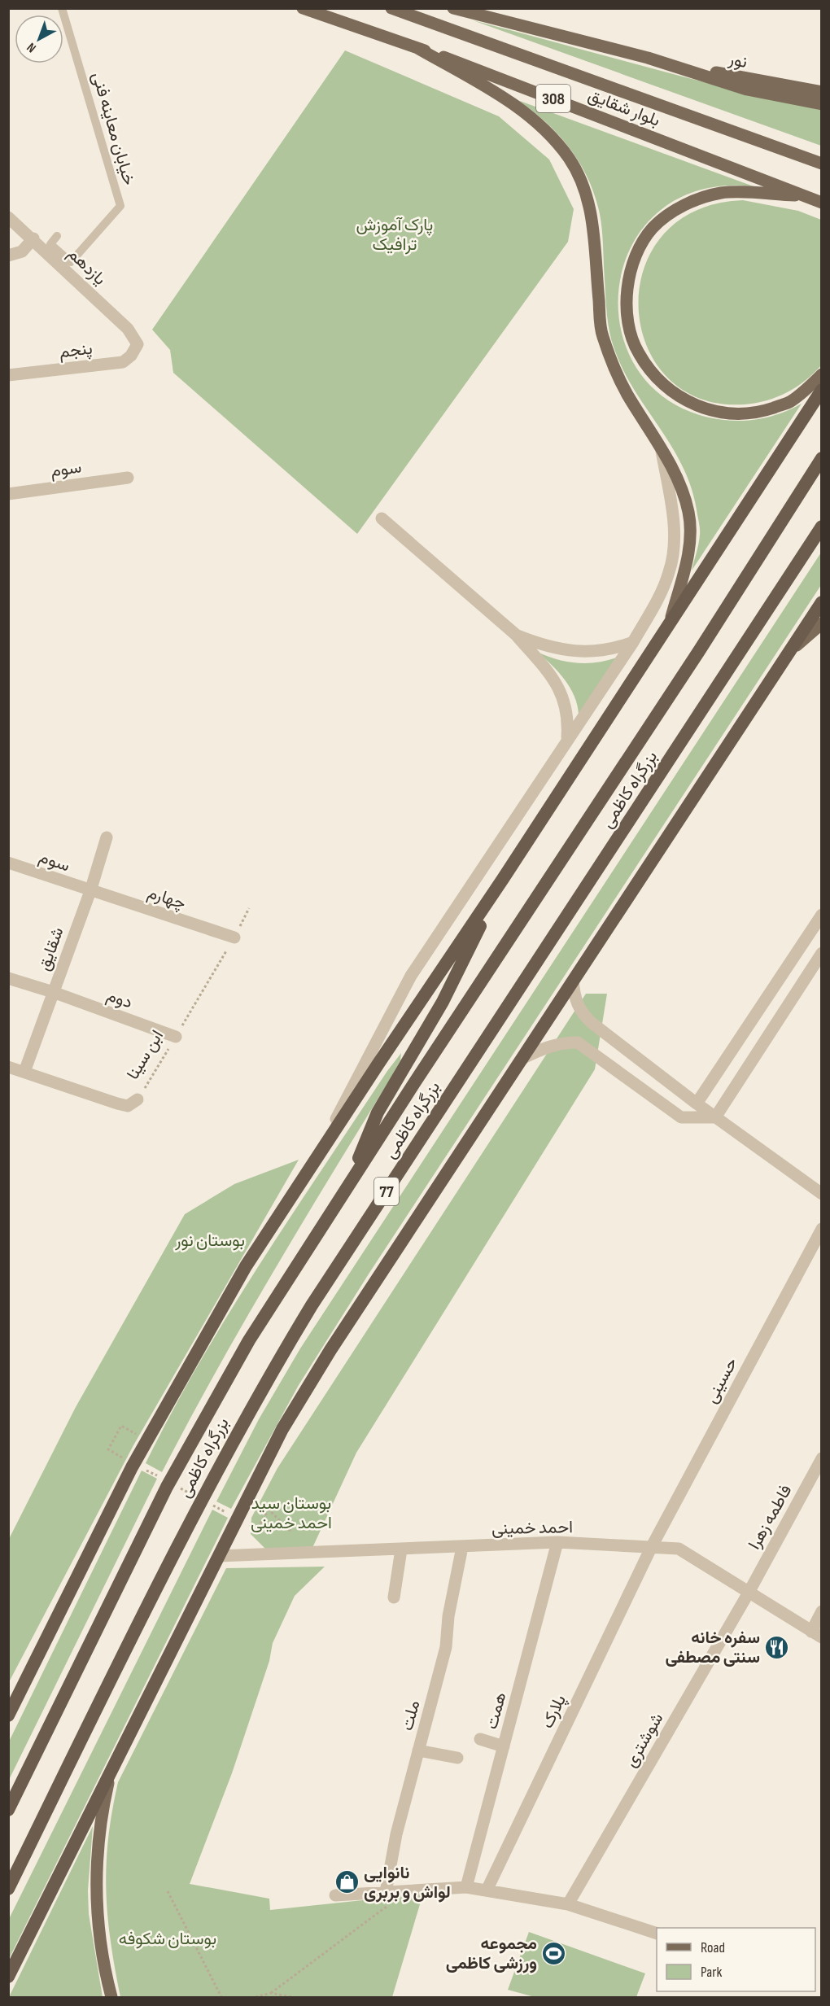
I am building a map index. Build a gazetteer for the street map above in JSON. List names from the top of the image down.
{
  "streets": {
    "highway": ["بزرگراه کاظمی", "77"],
    "main road": ["نور", "308", "بلوار شقایق"],
    "street": [
      "یازدهم",
      "پنجم",
      "سوم",
      "چهارم",
      "شقایق",
      "دوم",
      "ابن سینا",
      "حسینی",
      "فاطمه زهرا",
      "احمد خمینی",
      "همت",
      "پلارک",
      "ملت",
      "شوشتری"
    ],
    "lane": ["خیابان معاینه فنی"]
  },
  "crossings": [
    ["یازدهم", "پنجم"],
    ["سوم", "چهارم"],
    ["سوم", "شقایق"],
    ["چهارم", "شقایق"],
    ["چهارم", "ابن سینا"],
    ["شقایق", "دوم"],
    ["شقایق", "ابن سینا"],
    ["دوم", "ابن سینا"],
    ["حسینی", "احمد خمینی"],
    ["حسینی", "پلارک"],
    ["فاطمه زهرا", "احمد خمینی"],
    ["فاطمه زهرا", "شوشتری"],
    ["احمد خمینی", "همت"],
    ["احمد خمینی", "پلارک"],
    ["احمد خمینی", "ملت"],
    ["احمد خمینی", "شوشتری"]
  ],
  "parks": [
    "پارک آموزش ترافیک",
    "بوستان نور",
    "بوستان سید احمد خمینی",
    "بوستان شکوفه"
  ],
  "places": {
    "restaurant": ["سفره خانه سنتی مصطفی"],
    "shop": ["نانوایی لواش و بربری"],
    "sports": ["مجموعه ورزشی کاظمی"]
  },
  "legend": ["Road", "Park"],
  "north": "bottom left"
}
